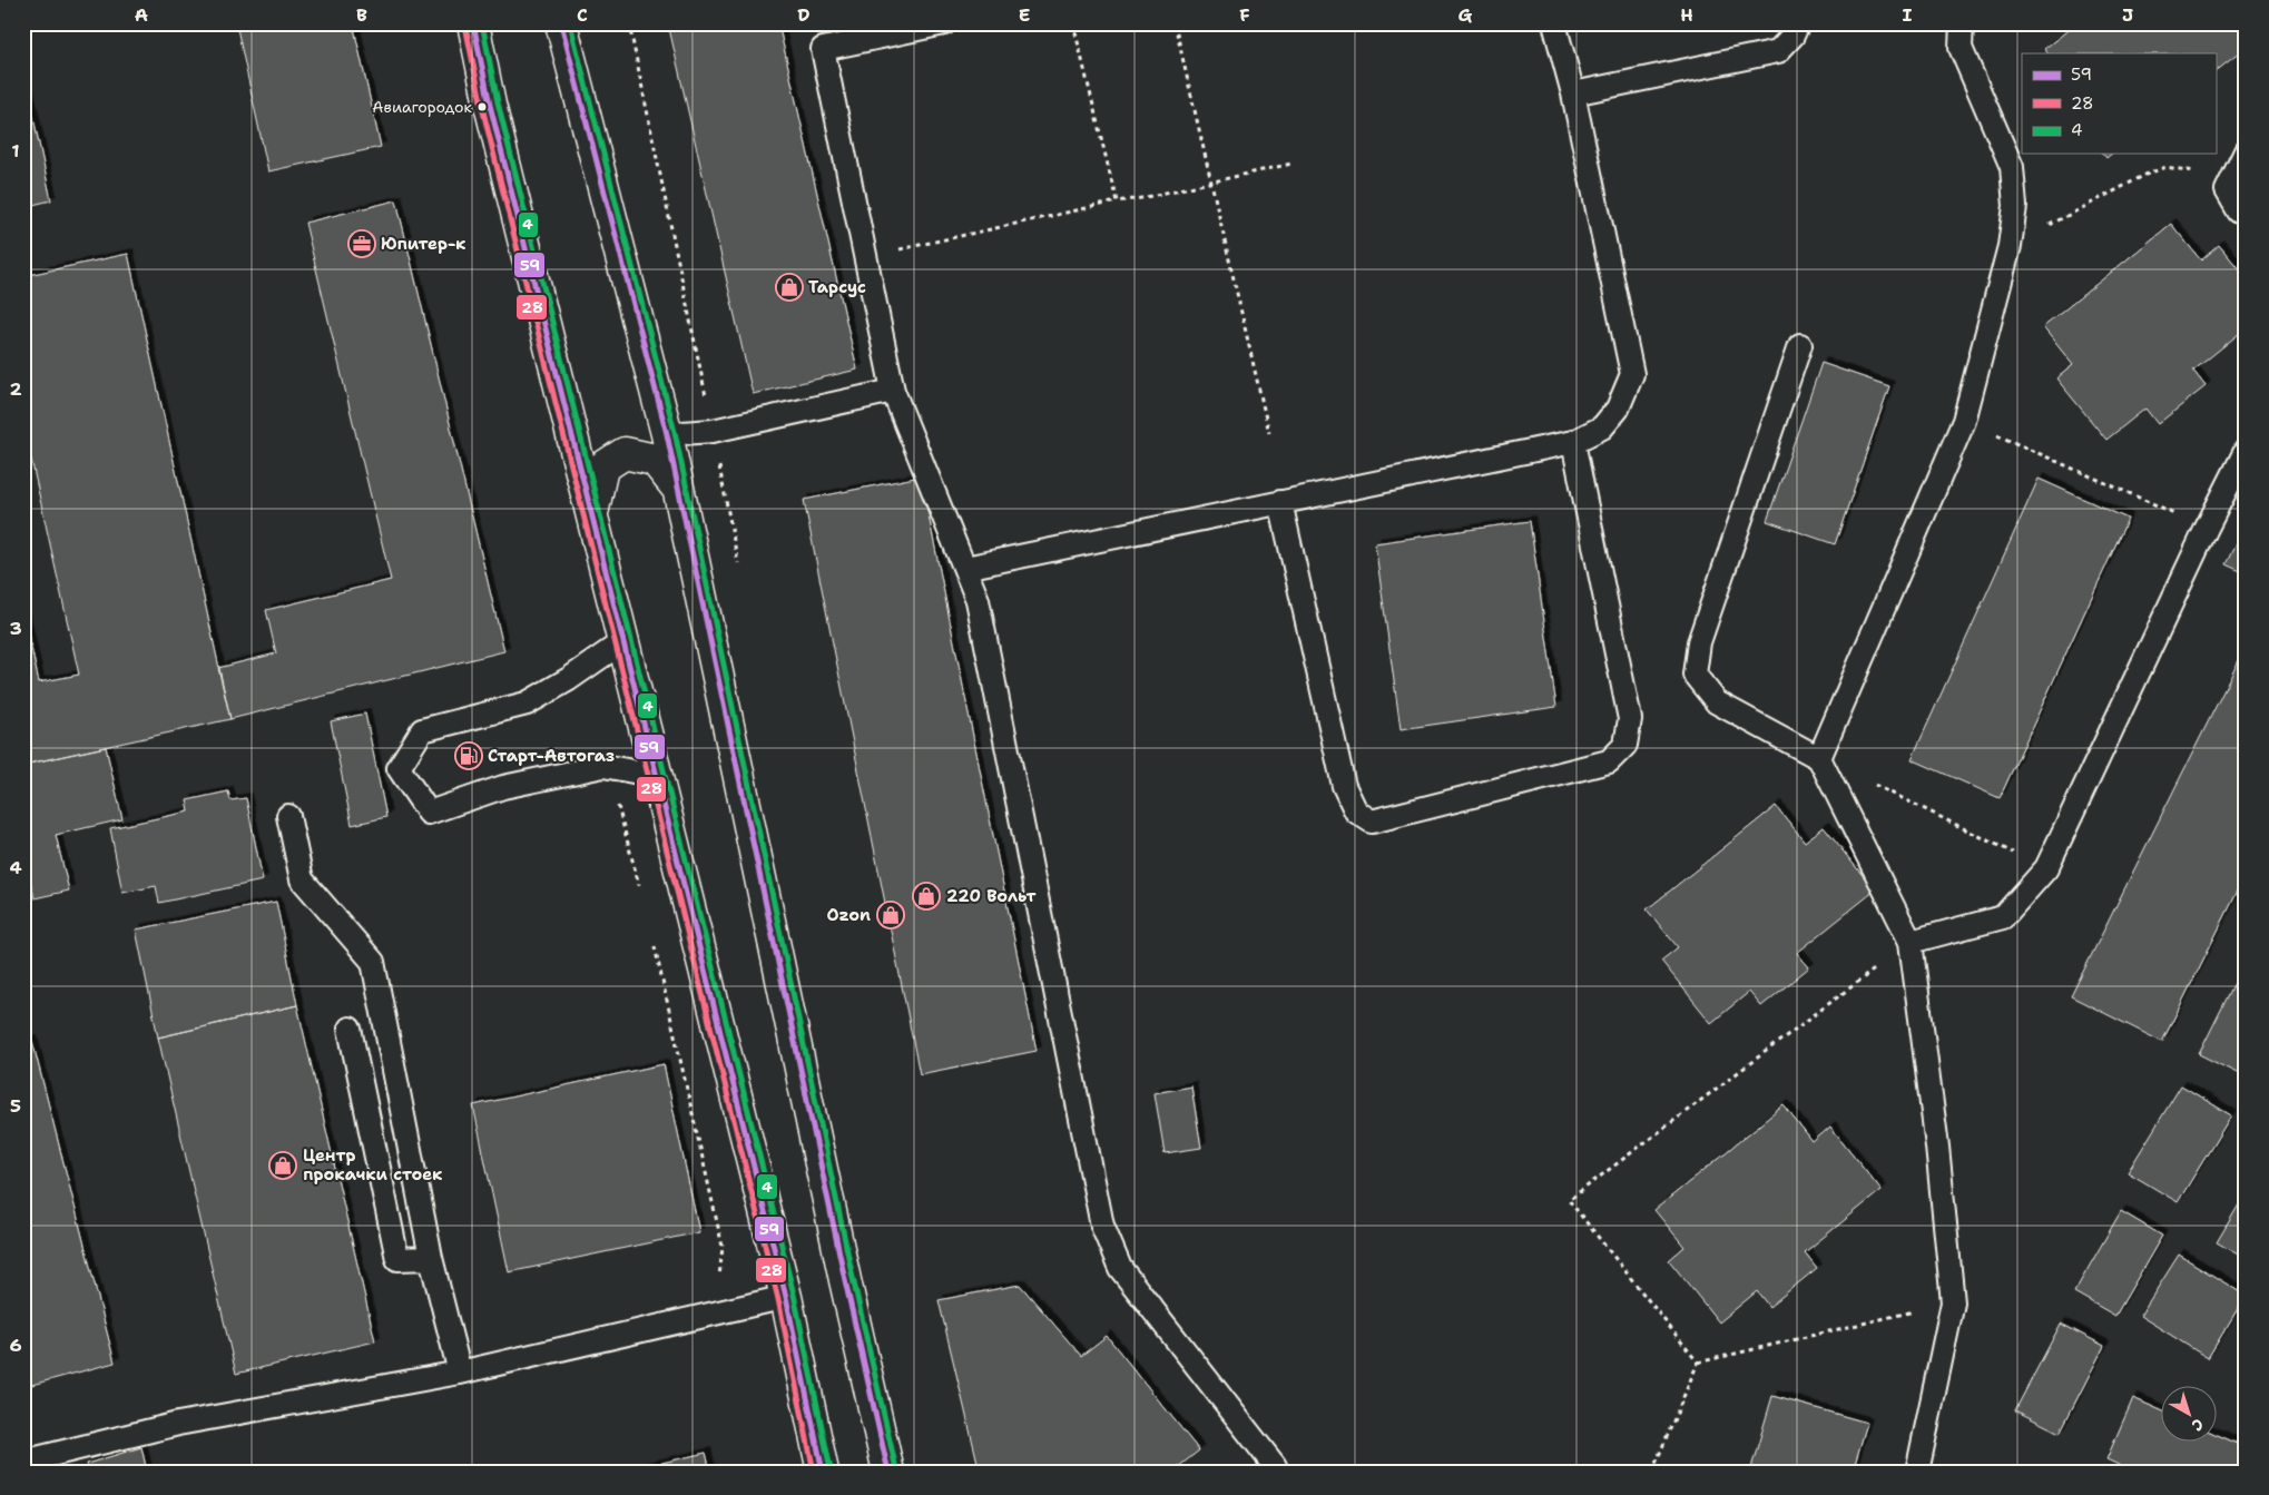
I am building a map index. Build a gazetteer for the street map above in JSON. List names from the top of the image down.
{
  "places": {
    "other": ["Авиагородок"],
    "office": ["Юпитер-к"],
    "shop": [
      "Тарсус",
      "220 Вольт",
      "Ozon",
      "Центр прокачки стоек"
    ],
    "fuel station": ["Старт-Автогаз"]
  },
  "lines": ["transit line 59", "transit line 4", "transit line 28"],
  "legend": ["59", "28", "4"],
  "north": "bottom right",
  "grid": {
    "columns": [
      "A",
      "B",
      "C",
      "D",
      "E",
      "F",
      "G",
      "H",
      "I",
      "J"
    ],
    "rows": [
      "1",
      "2",
      "3",
      "4",
      "5",
      "6"
    ]
  }
}
